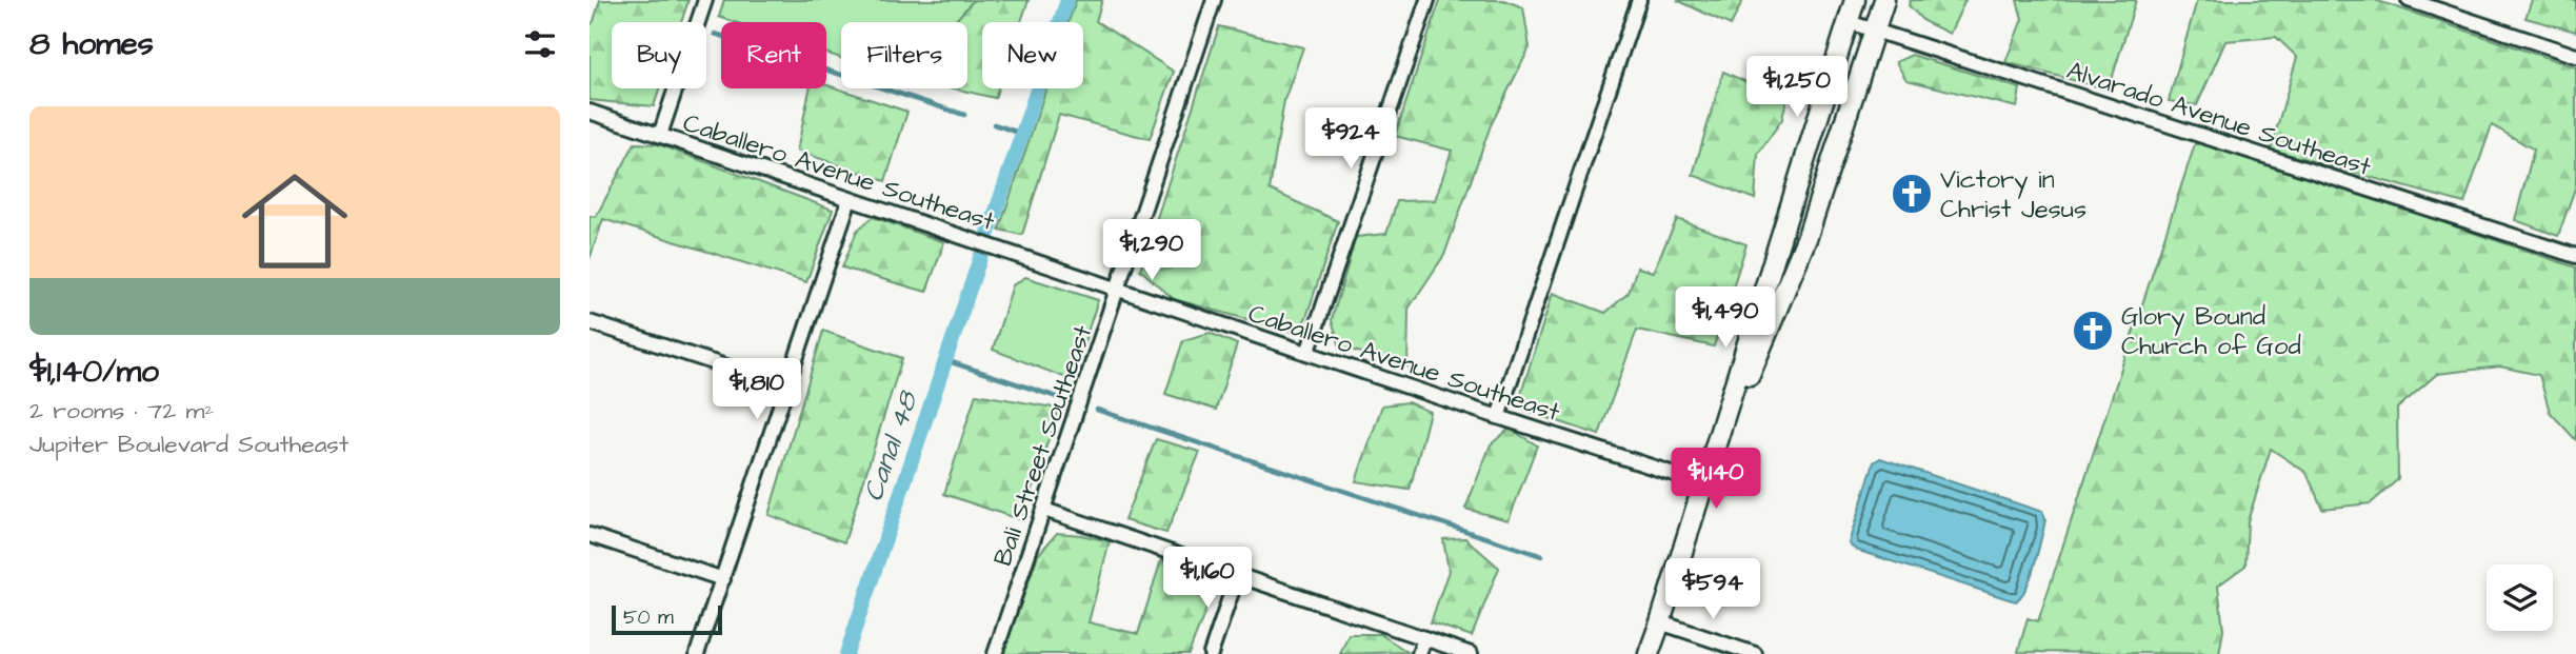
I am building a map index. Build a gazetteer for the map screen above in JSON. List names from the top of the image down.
{
  "streets": {
    "street": ["Alvarado Avenue Southeast", "Caballero Avenue Southeast", "Bali Street Southeast"]
  },
  "crossings": [
    ["Caballero Avenue Southeast", "Bali Street Southeast"]
  ],
  "water": ["Canal 48"],
  "places": {
    "church": ["Victory in Christ Jesus", "Glory Bound Church of God"]
  },
  "scale_bar": "50 m",
  "page": {
    "heading": "8 homes",
    "chip": [
      "Buy",
      "Rent",
      "Filters",
      "New"
    ],
    "price": [
      "$1,250",
      "$924",
      "$1,290",
      "$1,490",
      "$1,810",
      "$1,140",
      "$1,160",
      "$594"
    ],
    "list": [
      {
        "name": "$1,140/mo",
        "note": "2 rooms · 72 m² · Jupiter Boulevard Southeast"
      }
    ],
    "scale": "50 m"
  }
}
